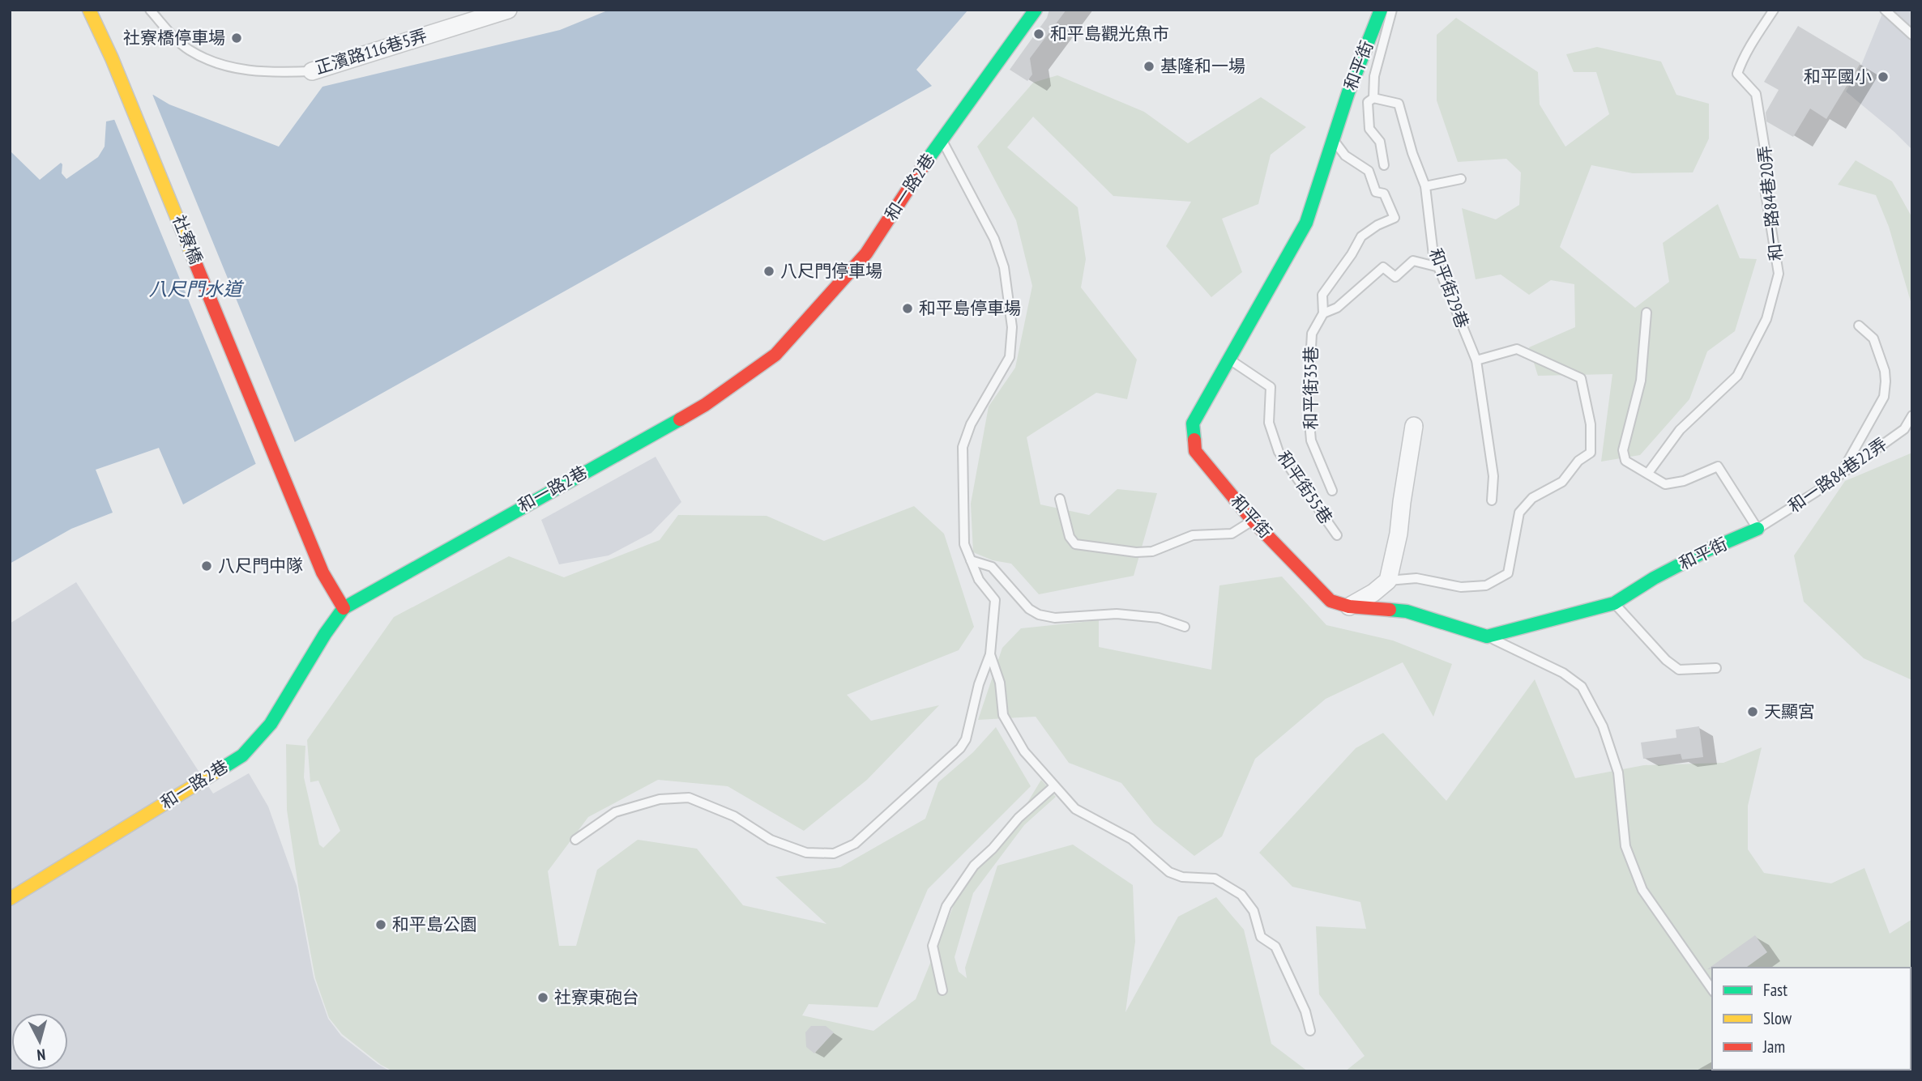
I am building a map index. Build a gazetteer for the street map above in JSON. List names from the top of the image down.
{
  "streets": {
    "street": [
      "正濱路116巷5弄",
      "和平街",
      "和一路2巷",
      "社寮橋"
    ],
    "lane": [
      "和一路84巷20弄",
      "和平街29巷",
      "和平街35巷",
      "和一路84巷22弄",
      "和平街55巷"
    ]
  },
  "crossings": [
    ["和平街", "和平街35巷"],
    ["和平街", "和一路84巷22弄"],
    ["和平街", "和平街55巷"],
    ["和一路2巷", "社寮橋"]
  ],
  "water": ["八尺門水道"],
  "places": [
    "和平島觀光魚市",
    "社寮橋停車場",
    "基隆和一場",
    "和平國小",
    "八尺門停車場",
    "和平島停車場",
    "八尺門中隊",
    "天顯宮",
    "和平島公園",
    "社寮東砲台"
  ],
  "legend": ["Fast", "Slow", "Jam"],
  "north": "bottom"
}
